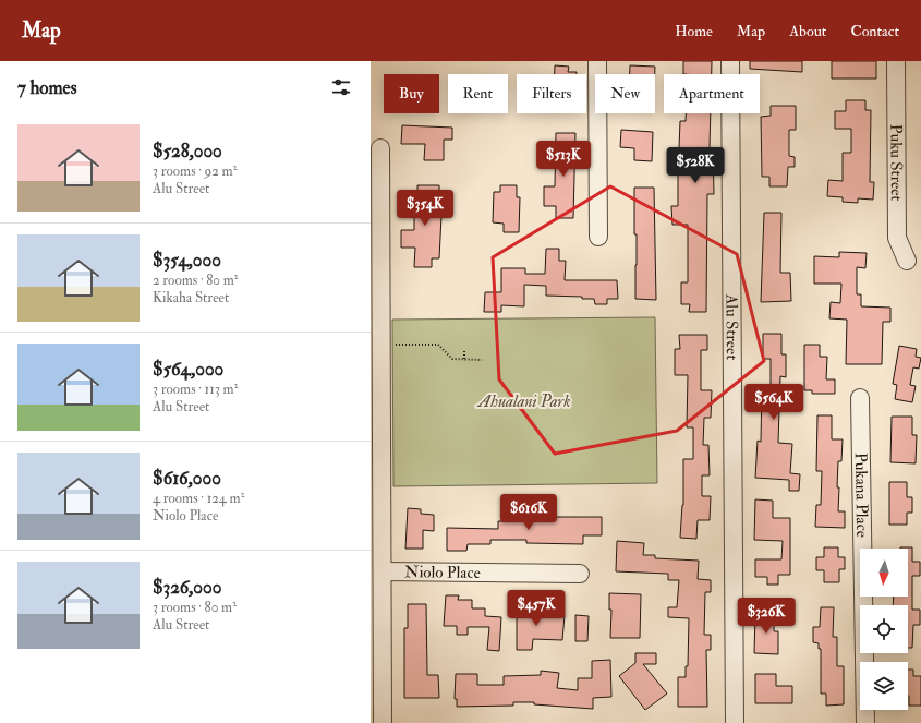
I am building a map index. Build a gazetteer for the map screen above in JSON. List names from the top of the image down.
{
  "streets": {
    "street": [
      "Puku Street",
      "Alu Street",
      "Pukana Place",
      "Niolo Place"
    ]
  },
  "parks": ["Ahualani Park"],
  "north": "bottom",
  "page": {
    "header": "Map",
    "nav": [
      "Home",
      "Map",
      "About",
      "Contact"
    ],
    "heading": "7 homes",
    "chip": [
      "Buy",
      "Rent",
      "Filters",
      "New",
      "Apartment"
    ],
    "list": [
      {
        "name": "$528,000",
        "note": "3 rooms · 92 m² · Alu Street"
      },
      {
        "name": "$354,000",
        "note": "2 rooms · 80 m² · Kikaha Street"
      },
      {
        "name": "$564,000",
        "note": "3 rooms · 113 m² · Alu Street"
      },
      {
        "name": "$616,000",
        "note": "4 rooms · 124 m² · Niolo Place"
      },
      {
        "name": "$326,000",
        "note": "3 rooms · 80 m² · Alu Street"
      }
    ],
    "price": [
      "$513K",
      "$528K",
      "$354K",
      "$564K",
      "$616K",
      "$457K",
      "$326K"
    ]
  }
}
